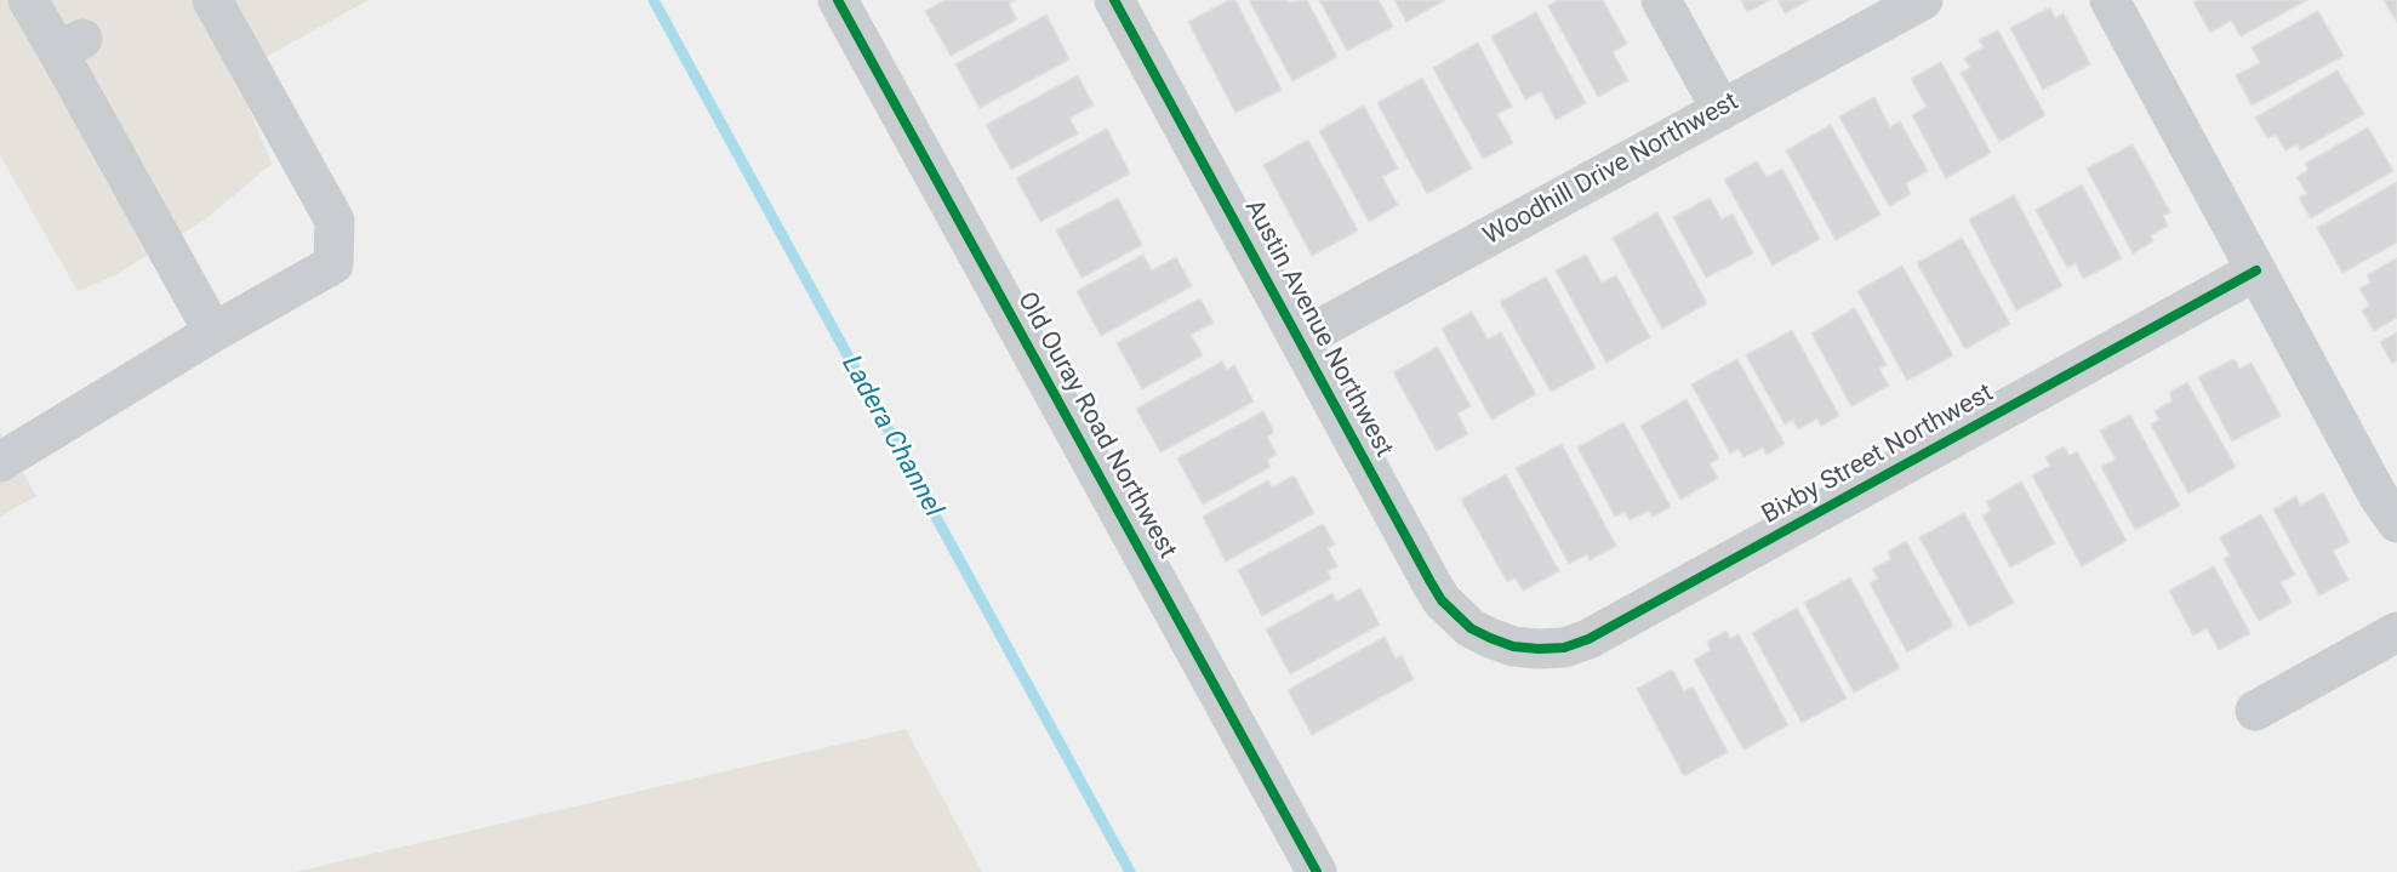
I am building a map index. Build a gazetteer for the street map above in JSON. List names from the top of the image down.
{
  "streets": {
    "street": [
      "Woodhill Drive Northwest",
      "Austin Avenue Northwest",
      "Old Ouray Road Northwest",
      "Bixby Street Northwest"
    ]
  },
  "crossings": [
    ["Woodhill Drive Northwest", "Austin Avenue Northwest"],
    ["Austin Avenue Northwest", "Bixby Street Northwest"]
  ],
  "water": ["Ladera Channel"]
}
